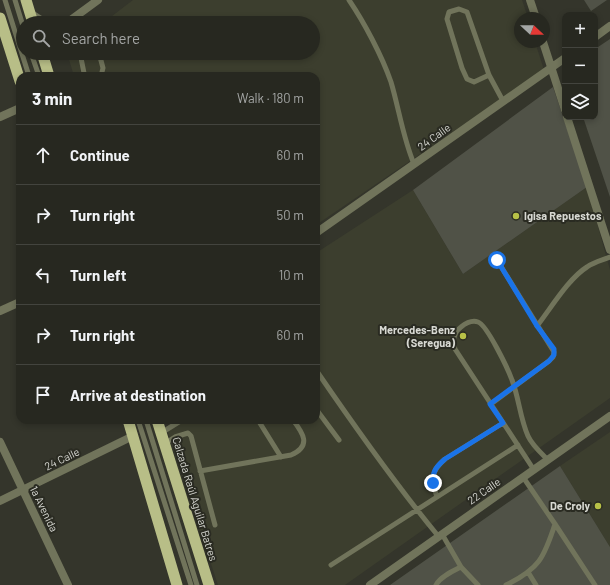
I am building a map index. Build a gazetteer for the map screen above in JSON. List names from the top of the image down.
{
  "streets": {
    "highway": ["Calzada Raúl Aguilar Batres"],
    "street": ["24 Calle", "22 Calle", "1a Avenida"]
  },
  "crossings": [
    ["24 Calle", "1a Avenida"]
  ],
  "places": ["Igisa Repuestos", "Mercedes-Benz (Seregua)", "De Croly"],
  "north": "right",
  "page": {
    "map_buttons": ["+", "−"],
    "search": "Search here",
    "heading": ["3 min", "Walk · 180 m"],
    "list": [
      ["Continue", "60 m"],
      ["Turn right", "50 m"],
      ["Turn left", "10 m"],
      ["Turn right", "60 m"],
      "Arrive at destination"
    ]
  }
}
